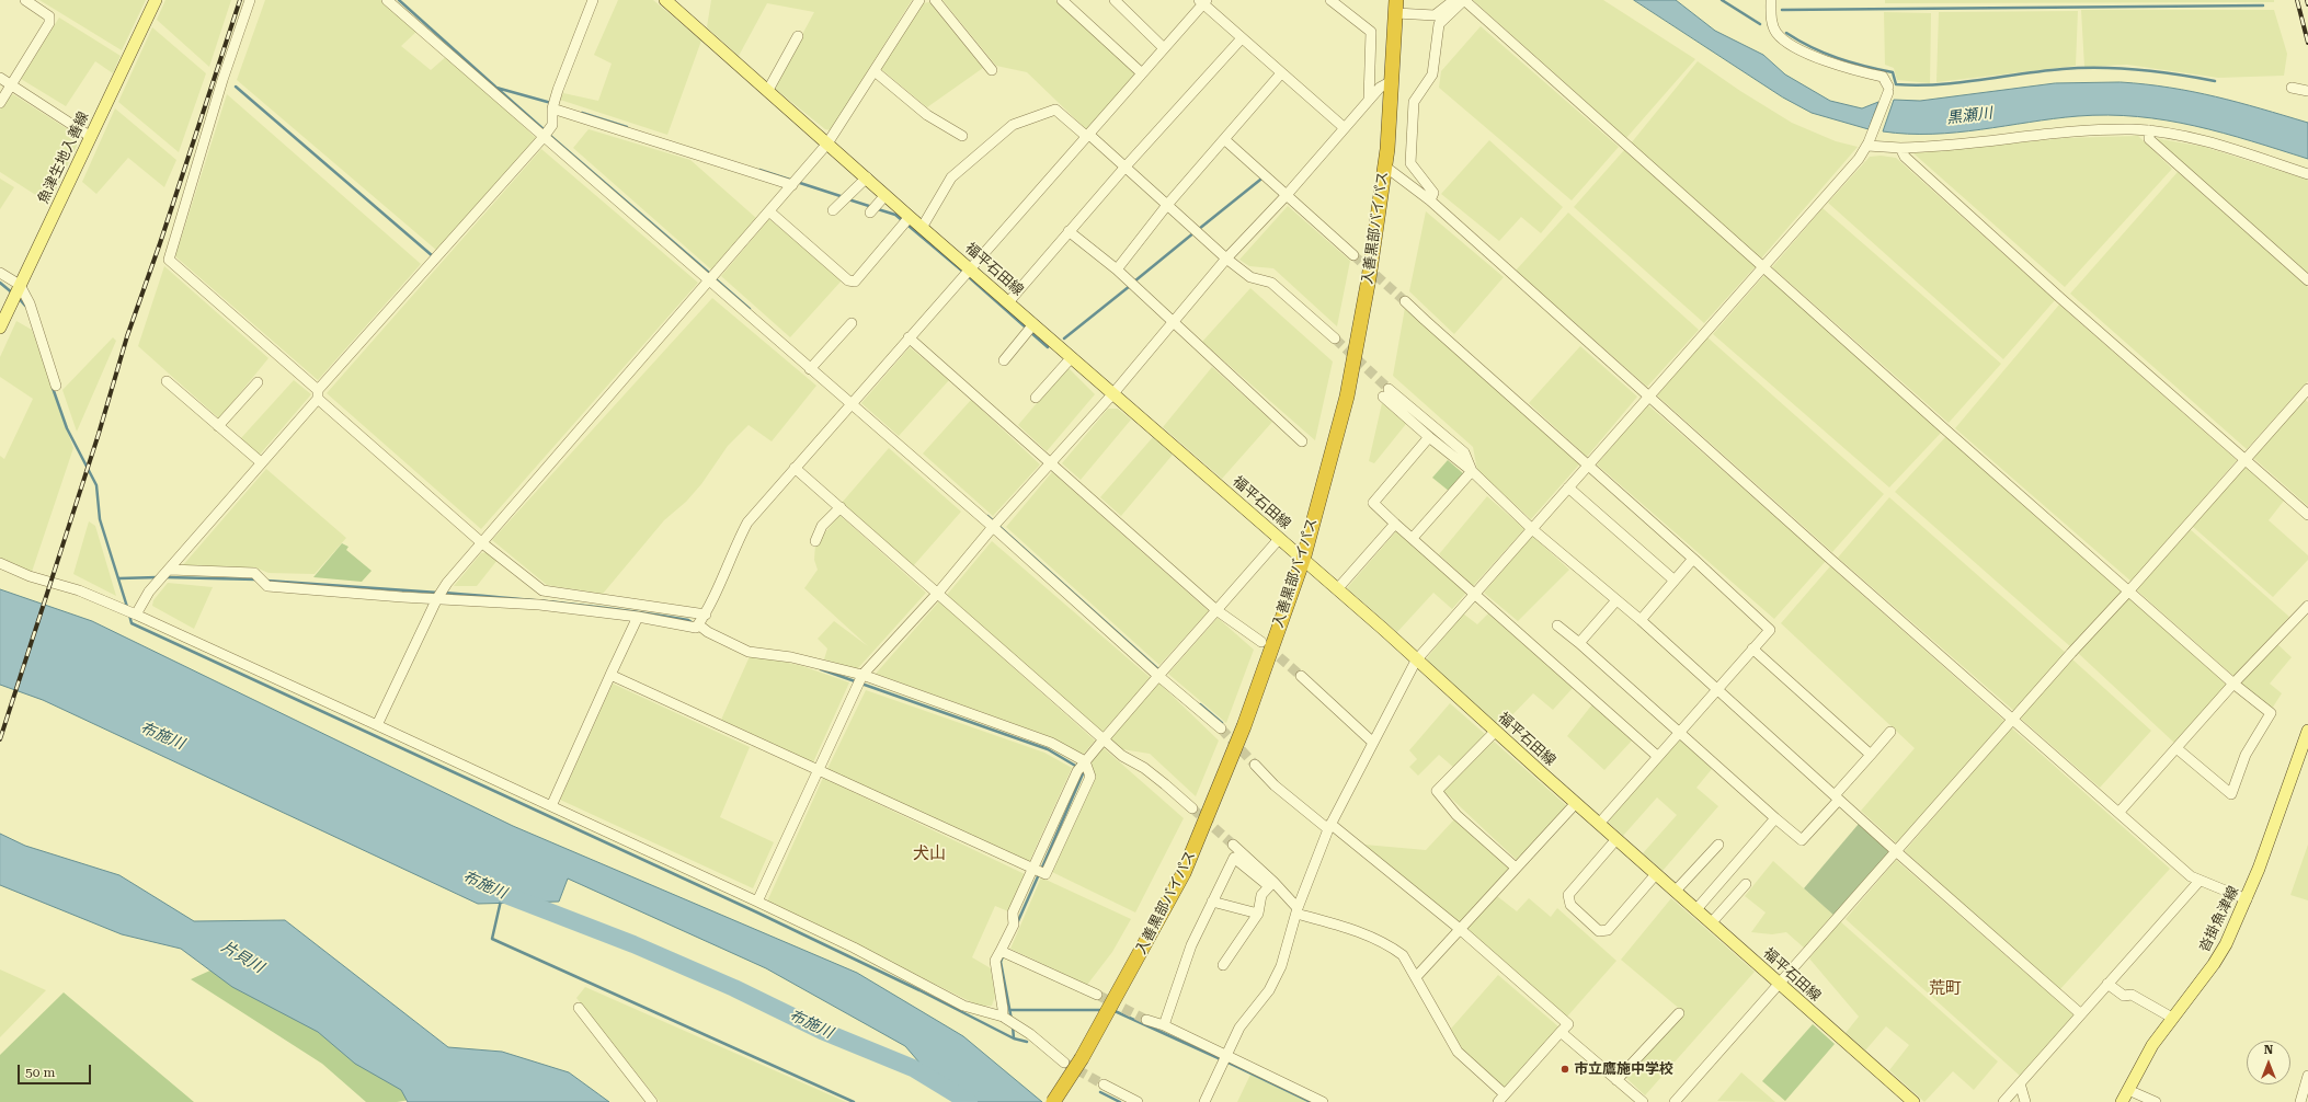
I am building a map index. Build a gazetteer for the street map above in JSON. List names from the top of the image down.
{
  "streets": {
    "highway": ["入善黒部バイパス"],
    "main road": ["魚津生地入善線", "福平石田線", "沓掛魚津線"]
  },
  "crossings": [
    ["入善黒部バイパス", "福平石田線"]
  ],
  "districts": ["犬山", "荒町"],
  "water": ["黒瀬川", "布施川", "片貝川"],
  "places": ["市立鷹施中学校"],
  "scale_bar": "50 m",
  "north": "top"
}
